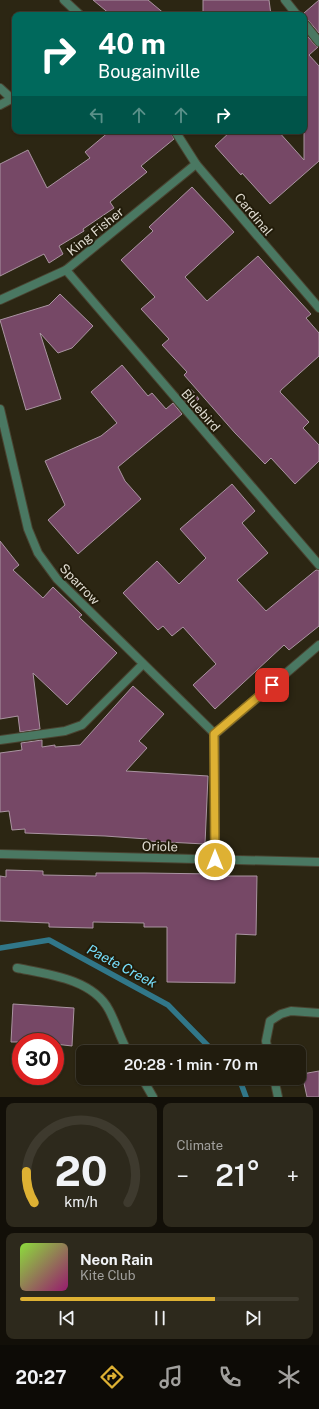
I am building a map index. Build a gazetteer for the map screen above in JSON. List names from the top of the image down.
{
  "streets": {
    "street": [
      "Cardinal",
      "King Fisher",
      "Bluebird",
      "Sparrow",
      "Oriole"
    ]
  },
  "crossings": [
    ["Cardinal", "King Fisher"],
    ["King Fisher", "Bluebird"]
  ],
  "water": ["Paete Creek"],
  "page": {
    "turn": ["40 m", "Bougainville"],
    "limit": "30",
    "trip": "20:28 · 1 min · 70 m",
    "tile": "Climate",
    "heat": ["−", "21°", "+"],
    "song": ["Neon Rain", "Kite Club"],
    "tabs": "20:27",
    "gauge": ["20", "km/h"]
  }
}
